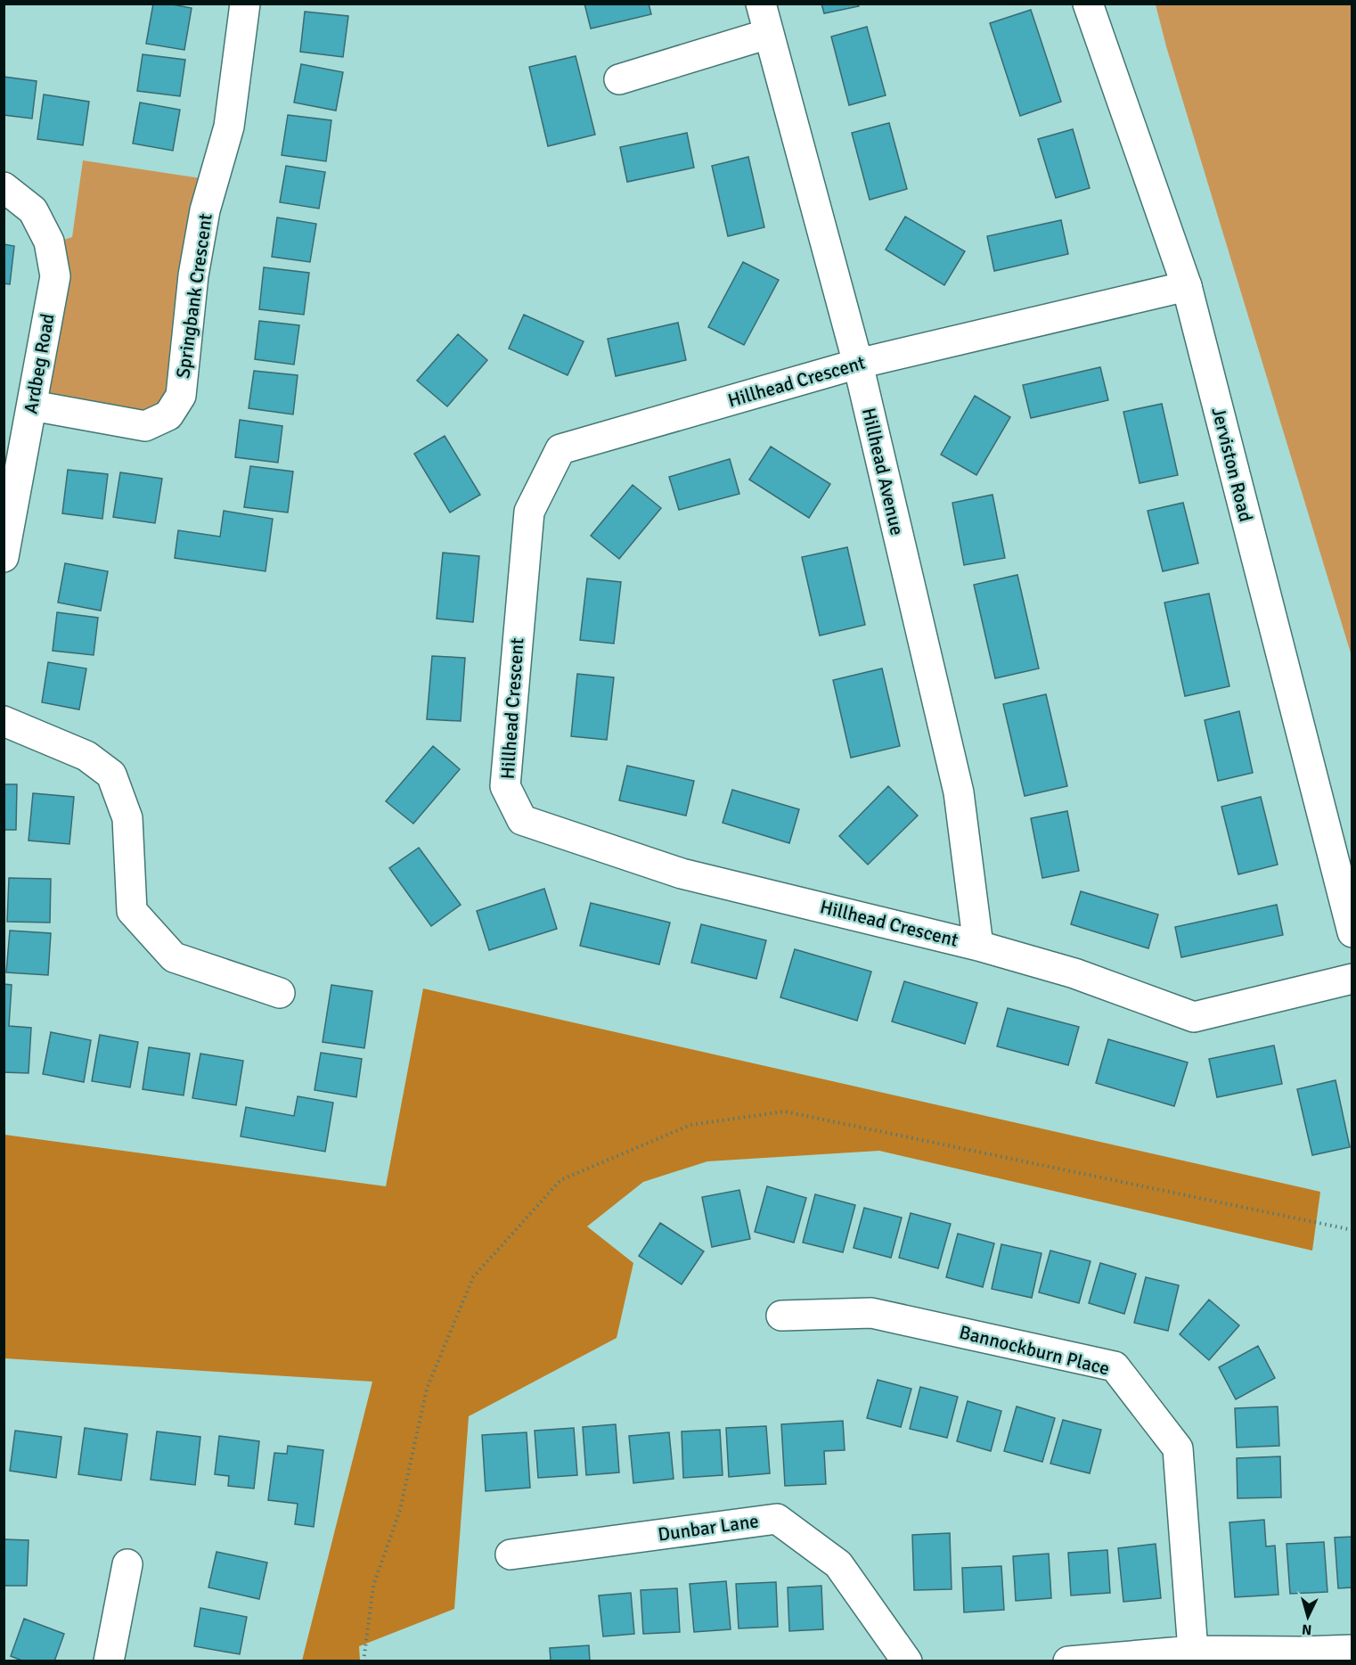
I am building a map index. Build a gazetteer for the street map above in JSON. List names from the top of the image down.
{
  "streets": {
    "street": [
      "Springbank Crescent",
      "Ardbeg Road",
      "Hillhead Crescent",
      "Jerviston Road",
      "Hillhead Avenue",
      "Bannockburn Place",
      "Dunbar Lane"
    ]
  },
  "crossings": [
    ["Springbank Crescent", "Ardbeg Road"],
    ["Hillhead Crescent", "Jerviston Road"],
    ["Hillhead Crescent", "Hillhead Avenue"]
  ],
  "north": "bottom"
}
